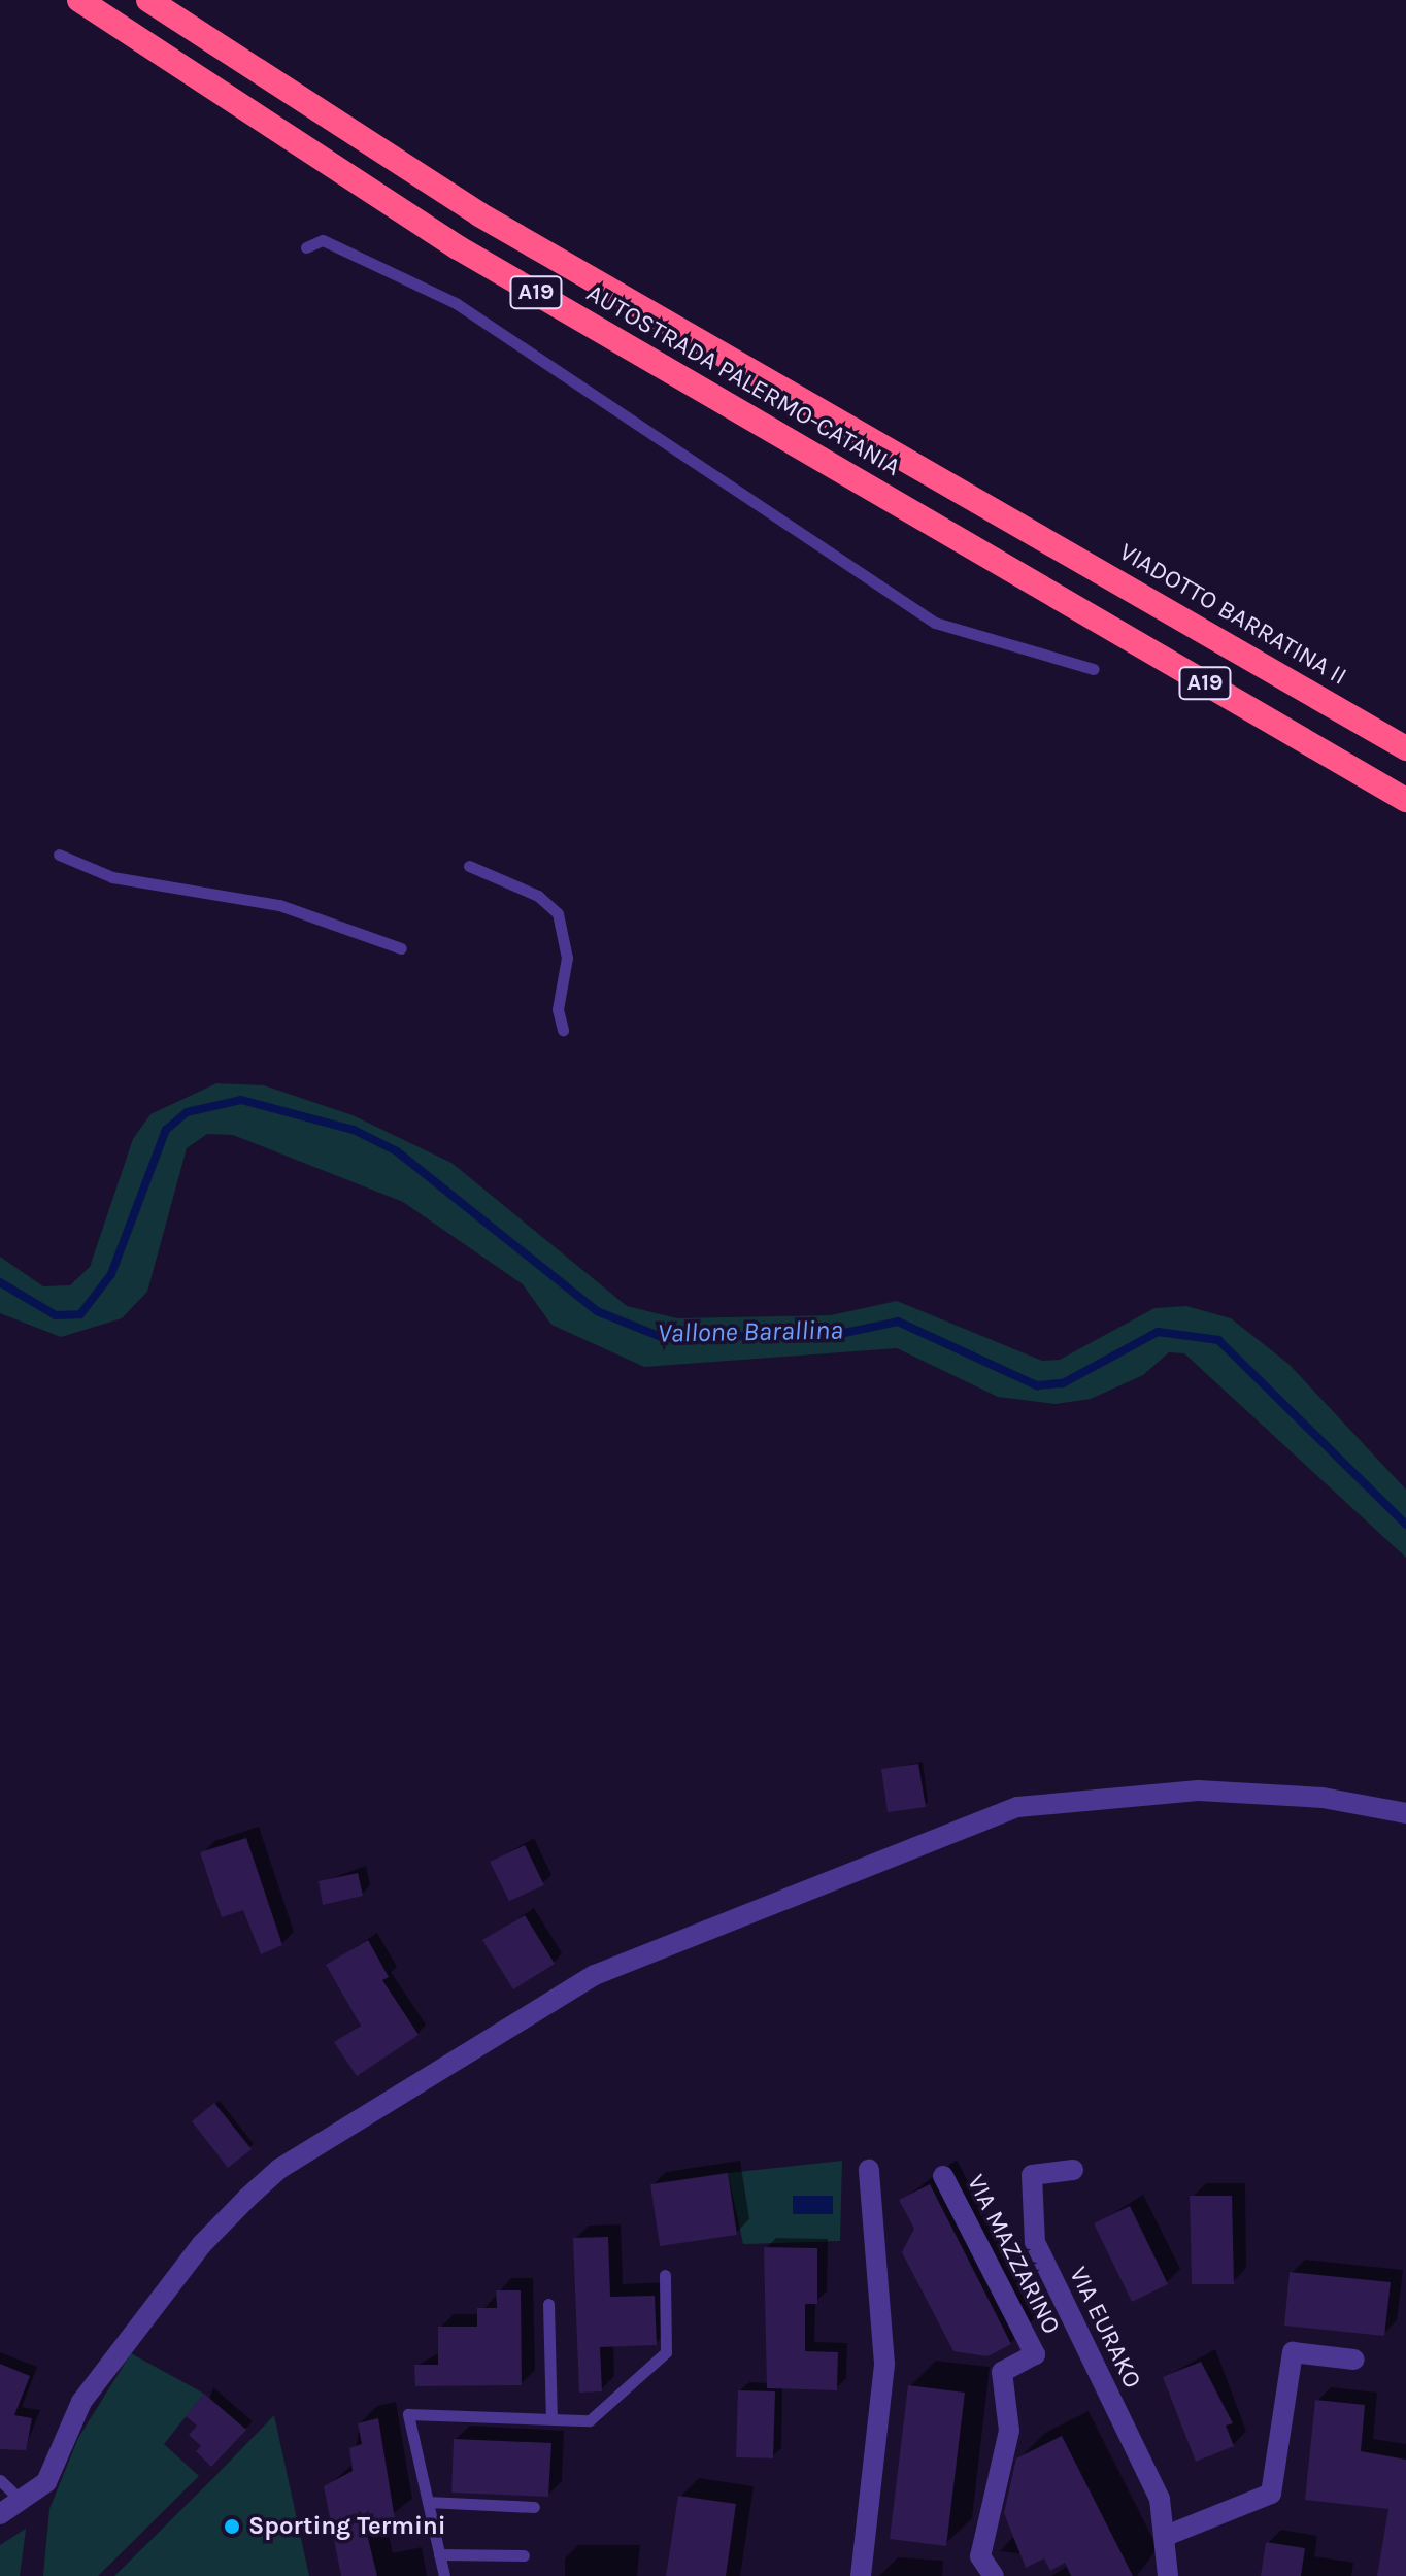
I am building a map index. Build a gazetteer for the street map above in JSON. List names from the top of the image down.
{
  "streets": {
    "highway": ["A19", "AUTOSTRADA PALERMO-CATANIA", "VIADOTTO BARRATINA II"],
    "street": ["VIA MAZZARINO", "VIA EURAKO"]
  },
  "crossings": [
    ["AUTOSTRADA PALERMO-CATANIA", "VIADOTTO BARRATINA II"]
  ],
  "water": ["Vallone Barallina"],
  "places": ["Sporting Termini"]
}
